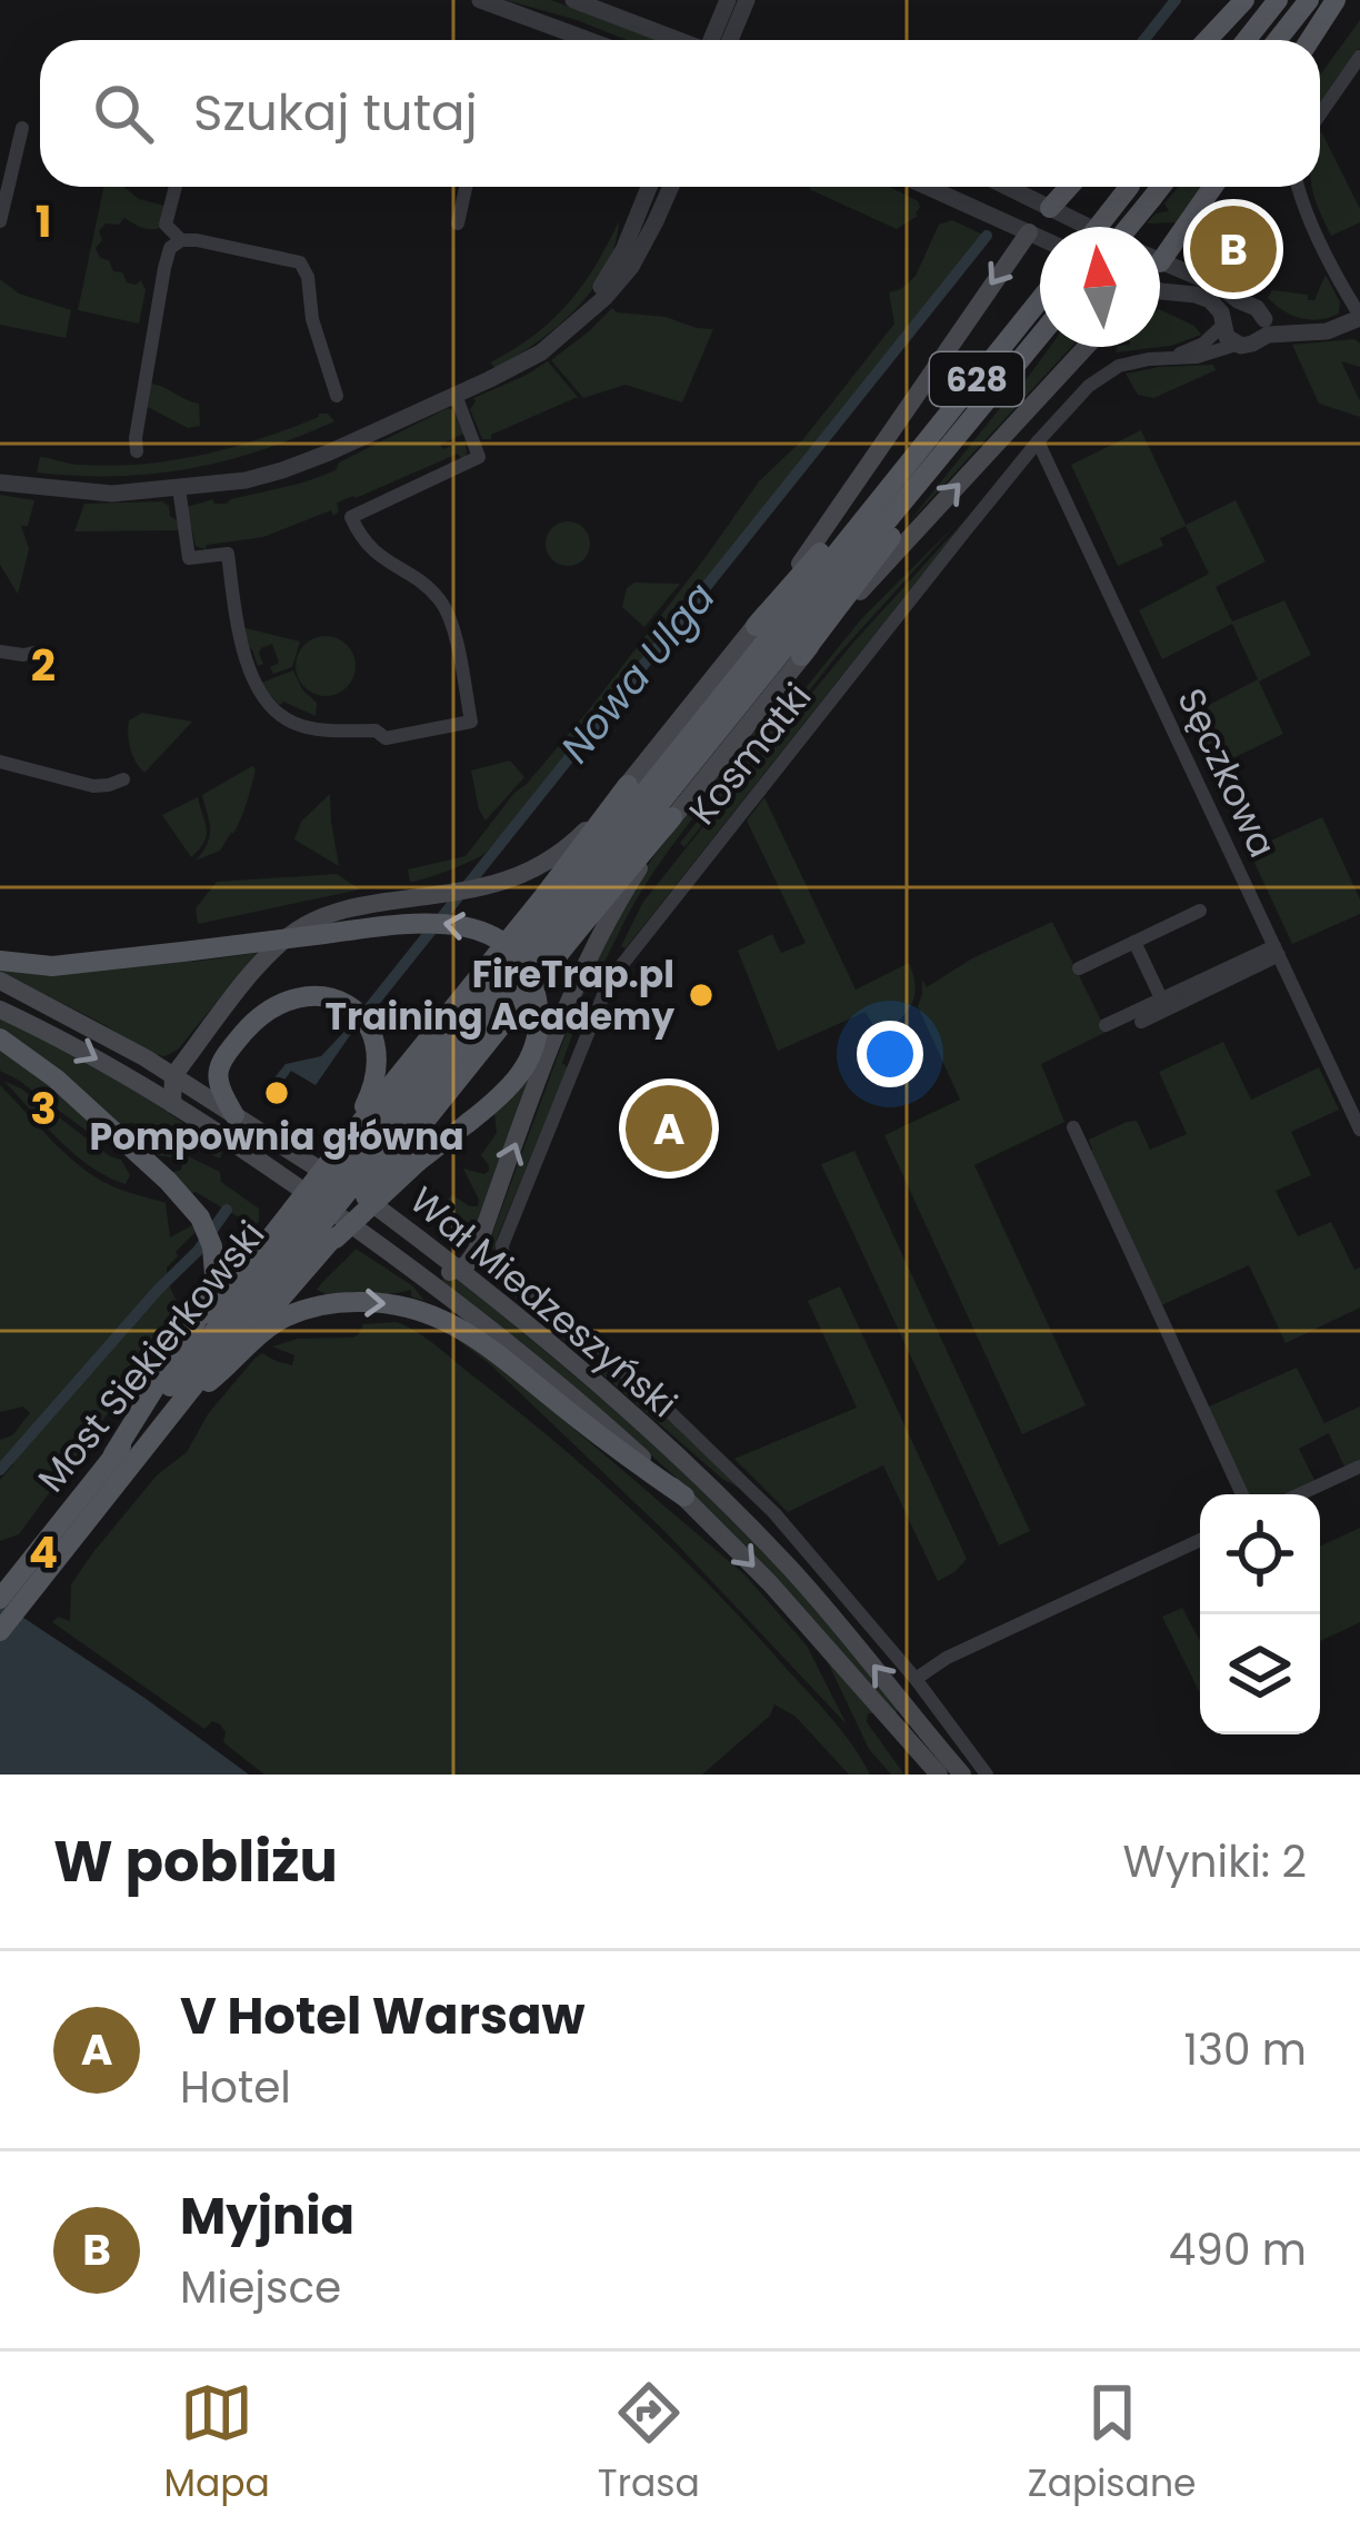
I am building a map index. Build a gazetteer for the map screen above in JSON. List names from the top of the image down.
{
  "streets": {
    "main road": ["628", "Wał Miedzeszyński", "Most Siekierkowski"],
    "street": ["Kosmatki", "Sęczkowa"]
  },
  "crossings": [
    ["Kosmatki", "Sęczkowa"],
    ["Kosmatki", "Wał Miedzeszyński"]
  ],
  "water": ["Nowa Ulga"],
  "places": ["FireTrap.pl Training Academy", "Pompownia główna"],
  "north": "top",
  "page": {
    "search": "Szukaj tutaj",
    "pins": ["B", "A"],
    "heading": ["W pobliżu", "Wyniki: 2"],
    "list": [
      {
        "mark": "A",
        "name": "V Hotel Warsaw",
        "note": "Hotel",
        "value": "130 m"
      },
      {
        "mark": "B",
        "name": "Myjnia",
        "note": "Miejsce",
        "value": "490 m"
      }
    ],
    "nav": ["Mapa", "Trasa", "Zapisane"]
  },
  "grid": {
    "rows": [
      "1",
      "2",
      "3",
      "4"
    ]
  }
}
